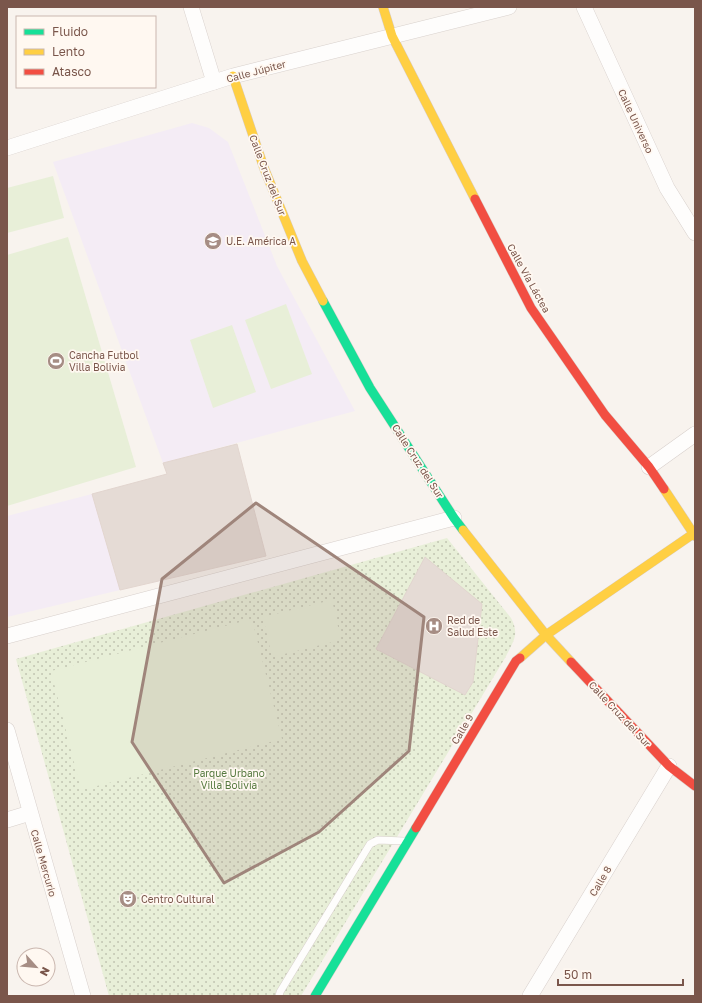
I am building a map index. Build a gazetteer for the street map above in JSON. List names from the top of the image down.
{
  "streets": {
    "street": [
      "Calle Júpiter",
      "Calle Universo",
      "Calle Cruz del Sur",
      "Calle Vía Láctea",
      "Calle 9",
      "Calle Mercurio",
      "Calle 8"
    ]
  },
  "crossings": [
    ["Calle Júpiter", "Calle Cruz del Sur"],
    ["Calle Júpiter", "Calle Vía Láctea"],
    ["Calle Cruz del Sur", "Calle 9"],
    ["Calle Cruz del Sur", "Calle 8"],
    ["Calle Vía Láctea", "Calle 9"]
  ],
  "parks": ["Parque Urbano Villa Bolivia"],
  "places": {
    "school or university": ["U.E. América A"],
    "sports": ["Cancha Futbol Villa Bolivia"],
    "hospital": ["Red de Salud Este"],
    "theatre": ["Centro Cultural"]
  },
  "legend": ["Fluido", "Lento", "Atasco"],
  "scale_bar": "50 m",
  "north": "bottom right"
}
